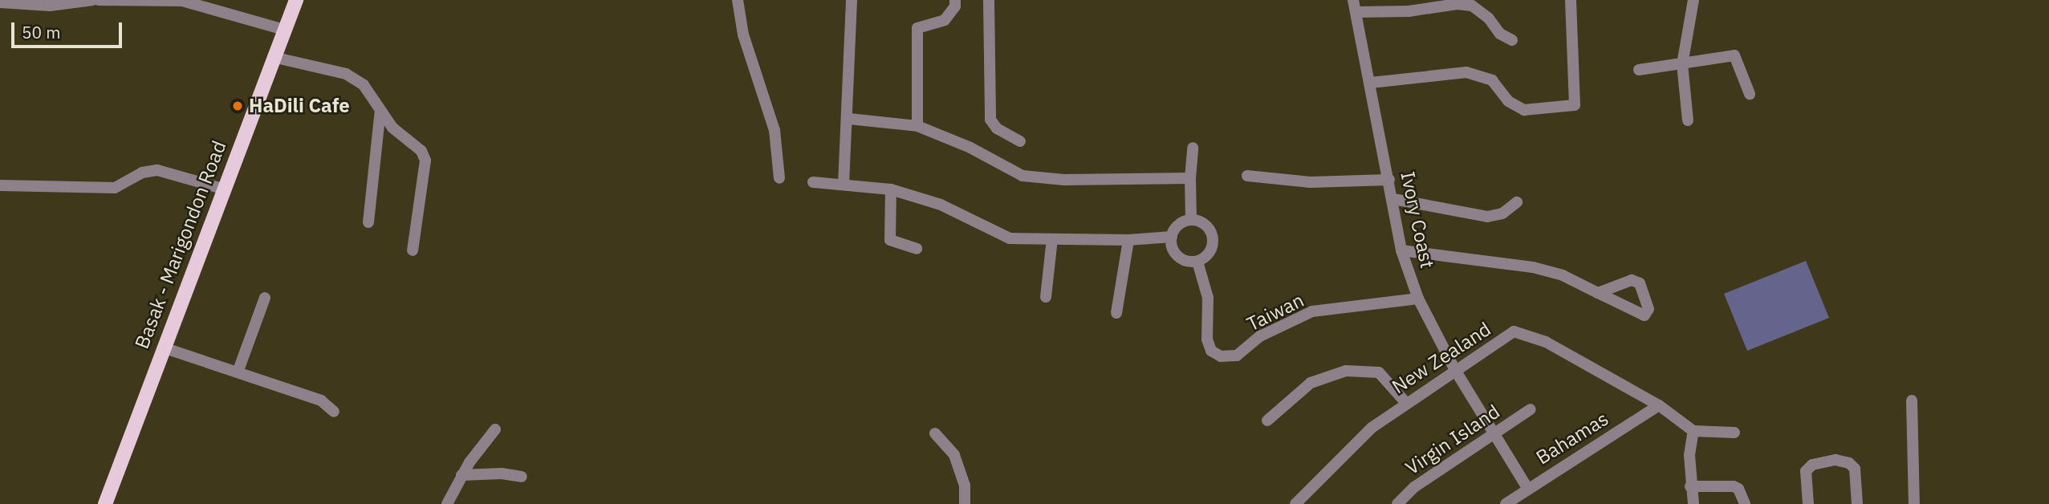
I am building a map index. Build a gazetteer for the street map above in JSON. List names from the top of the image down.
{
  "streets": {
    "main road": ["Basak - Marigondon Road"],
    "street": [
      "Ivory Coast",
      "Taiwan",
      "New Zealand",
      "Bahamas",
      "Virgin Island"
    ]
  },
  "crossings": [
    ["Ivory Coast", "Taiwan"],
    ["Ivory Coast", "New Zealand"],
    ["Ivory Coast", "Bahamas"],
    ["Ivory Coast", "Virgin Island"],
    ["New Zealand", "Bahamas"]
  ],
  "places": ["HaDili Cafe"],
  "scale_bar": "50 m"
}
